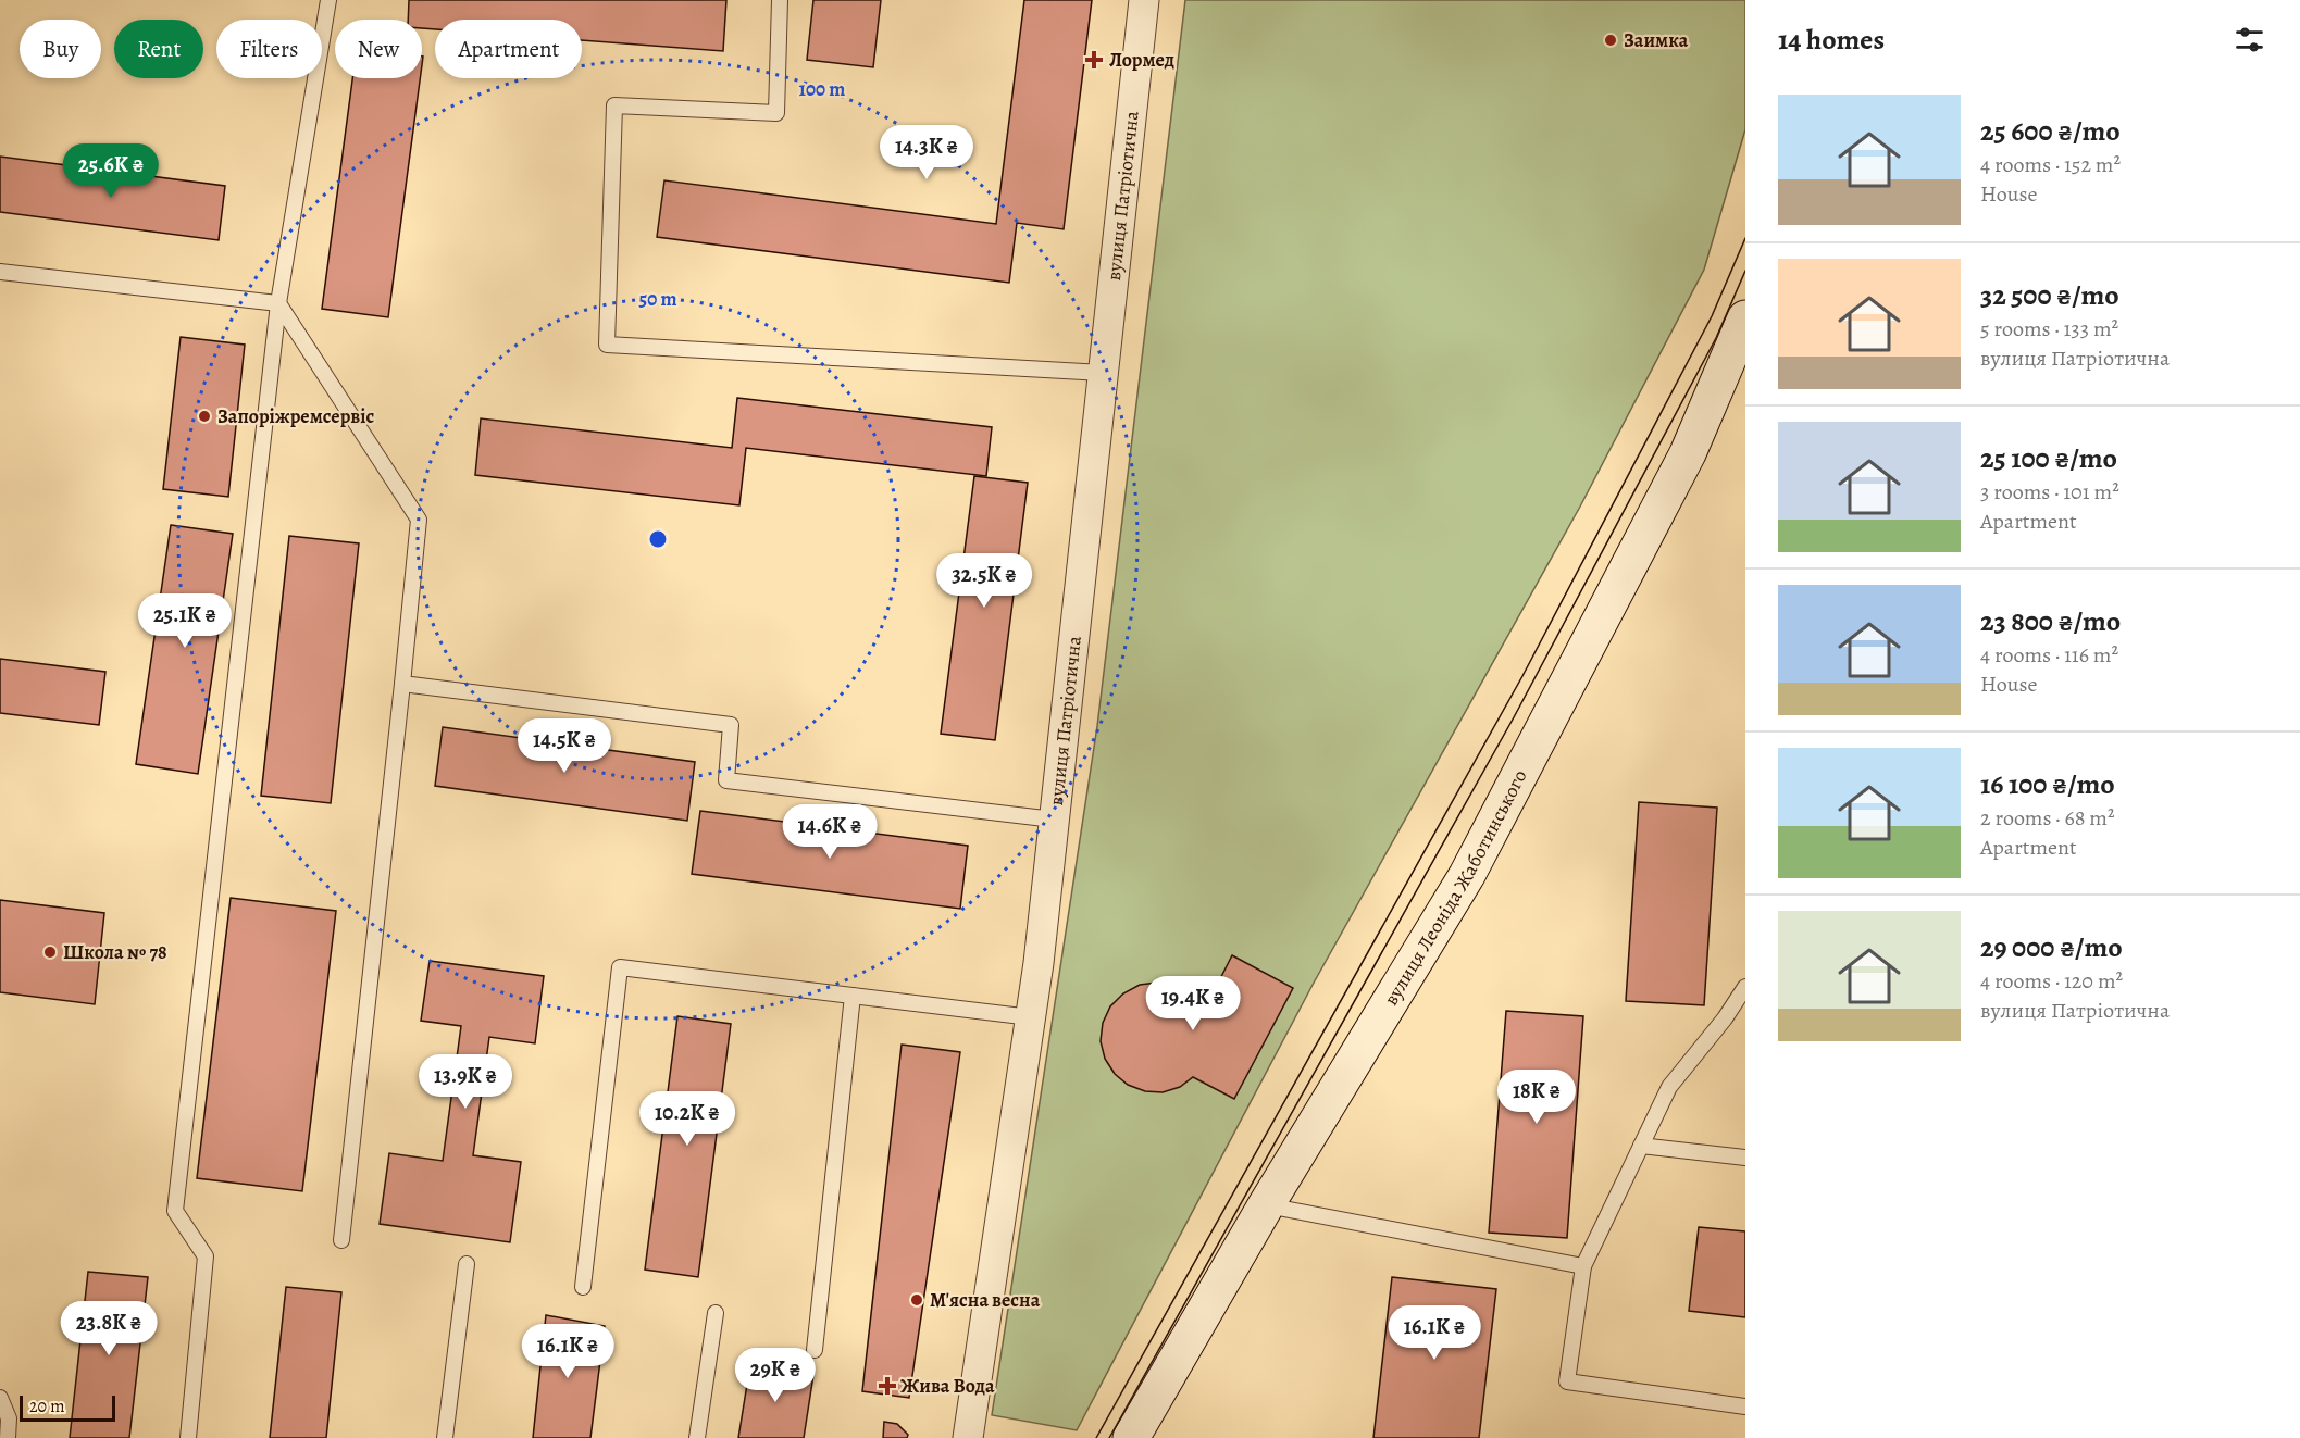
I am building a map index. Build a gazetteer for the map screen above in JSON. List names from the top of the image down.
{
  "streets": {
    "street": ["вулиця Патріотична", "вулиця Леоніда Жаботинського"]
  },
  "places": {
    "other": [
      "Заимка",
      "Запоріжремсервіс",
      "Школа № 78",
      "М'ясна весна"
    ],
    "health": ["Лормед", "Жива Вода"]
  },
  "scale_bar": "20 m",
  "page": {
    "heading": "14 homes",
    "chip": [
      "Buy",
      "Rent",
      "Filters",
      "New",
      "Apartment"
    ],
    "list": [
      {
        "name": "25 600 ₴/mo",
        "note": "4 rooms · 152 m² · House"
      },
      {
        "name": "32 500 ₴/mo",
        "note": "5 rooms · 133 m² · вулиця Патріотична"
      },
      {
        "name": "25 100 ₴/mo",
        "note": "3 rooms · 101 m² · Apartment"
      },
      {
        "name": "23 800 ₴/mo",
        "note": "4 rooms · 116 m² · House"
      },
      {
        "name": "16 100 ₴/mo",
        "note": "2 rooms · 68 m² · Apartment"
      },
      {
        "name": "29 000 ₴/mo",
        "note": "4 rooms · 120 m² · вулиця Патріотична"
      }
    ],
    "price": [
      "14.3K ₴",
      "25.6K ₴",
      "32.5K ₴",
      "25.1K ₴",
      "14.5K ₴",
      "14.6K ₴",
      "19.4K ₴",
      "13.9K ₴",
      "18K ₴",
      "10.2K ₴",
      "23.8K ₴",
      "16.1K ₴",
      "16.1K ₴",
      "29K ₴"
    ],
    "scale": "20 m"
  },
  "rings": ["100 m", "50 m"]
}
